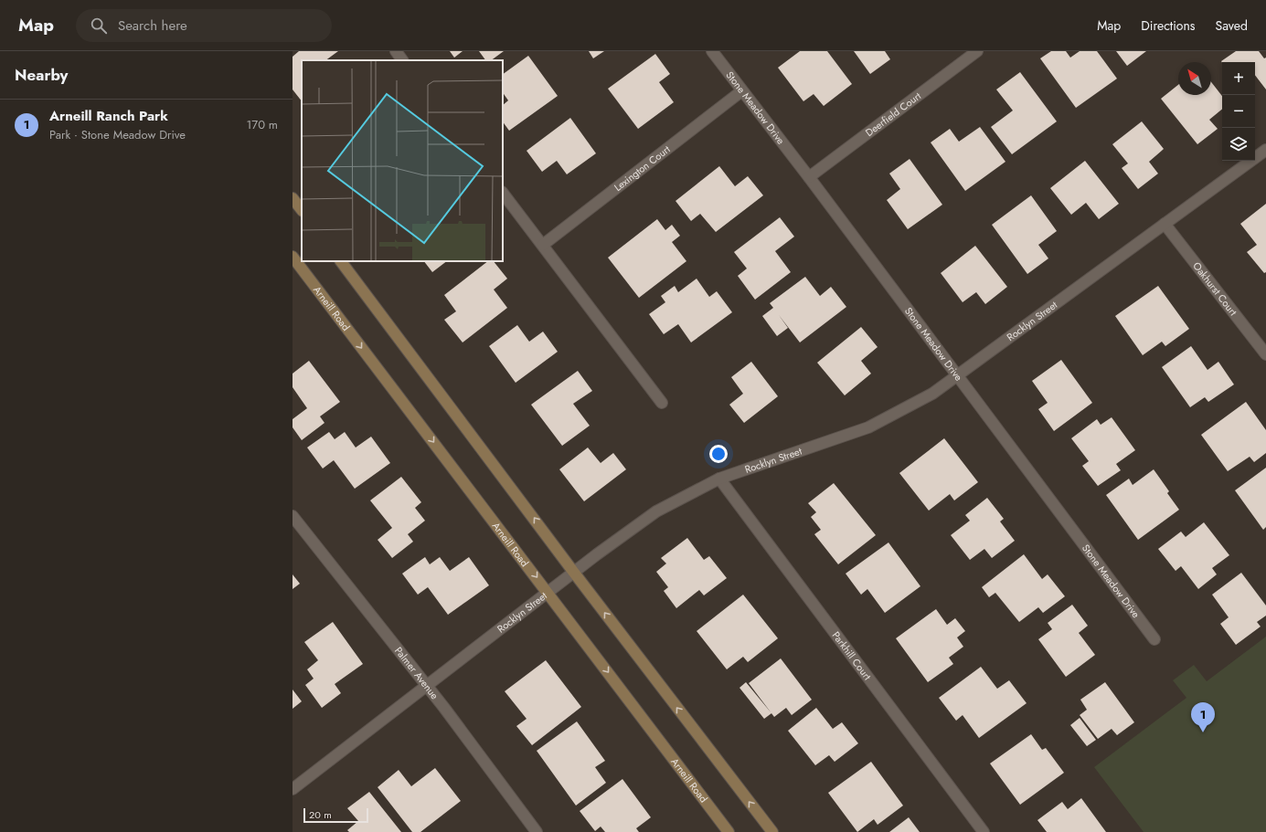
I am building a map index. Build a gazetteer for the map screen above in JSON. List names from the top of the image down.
{
  "streets": {
    "main road": ["Arneill Road"],
    "street": [
      "Stone Meadow Drive",
      "Deerfield Court",
      "Lexington Court",
      "Oakhurst Court",
      "Rocklyn Street",
      "Parkhill Court",
      "Palmer Avenue"
    ]
  },
  "crossings": [
    ["Stone Meadow Drive", "Deerfield Court"],
    ["Stone Meadow Drive", "Lexington Court"],
    ["Stone Meadow Drive", "Rocklyn Street"],
    ["Oakhurst Court", "Rocklyn Street"],
    ["Arneill Road", "Rocklyn Street"],
    ["Rocklyn Street", "Parkhill Court"],
    ["Rocklyn Street", "Palmer Avenue"]
  ],
  "scale_bar": "20 m",
  "north": "top left",
  "page": {
    "header": "Map",
    "search": "Search here",
    "nav": ["Map", "Directions", "Saved"],
    "heading": "Nearby",
    "map_buttons": ["+", "−"],
    "list": [
      {
        "mark": "1",
        "name": "Arneill Ranch Park",
        "note": "Park · Stone Meadow Drive",
        "value": "170 m"
      }
    ],
    "pins": "1",
    "scale": "20 m"
  }
}
